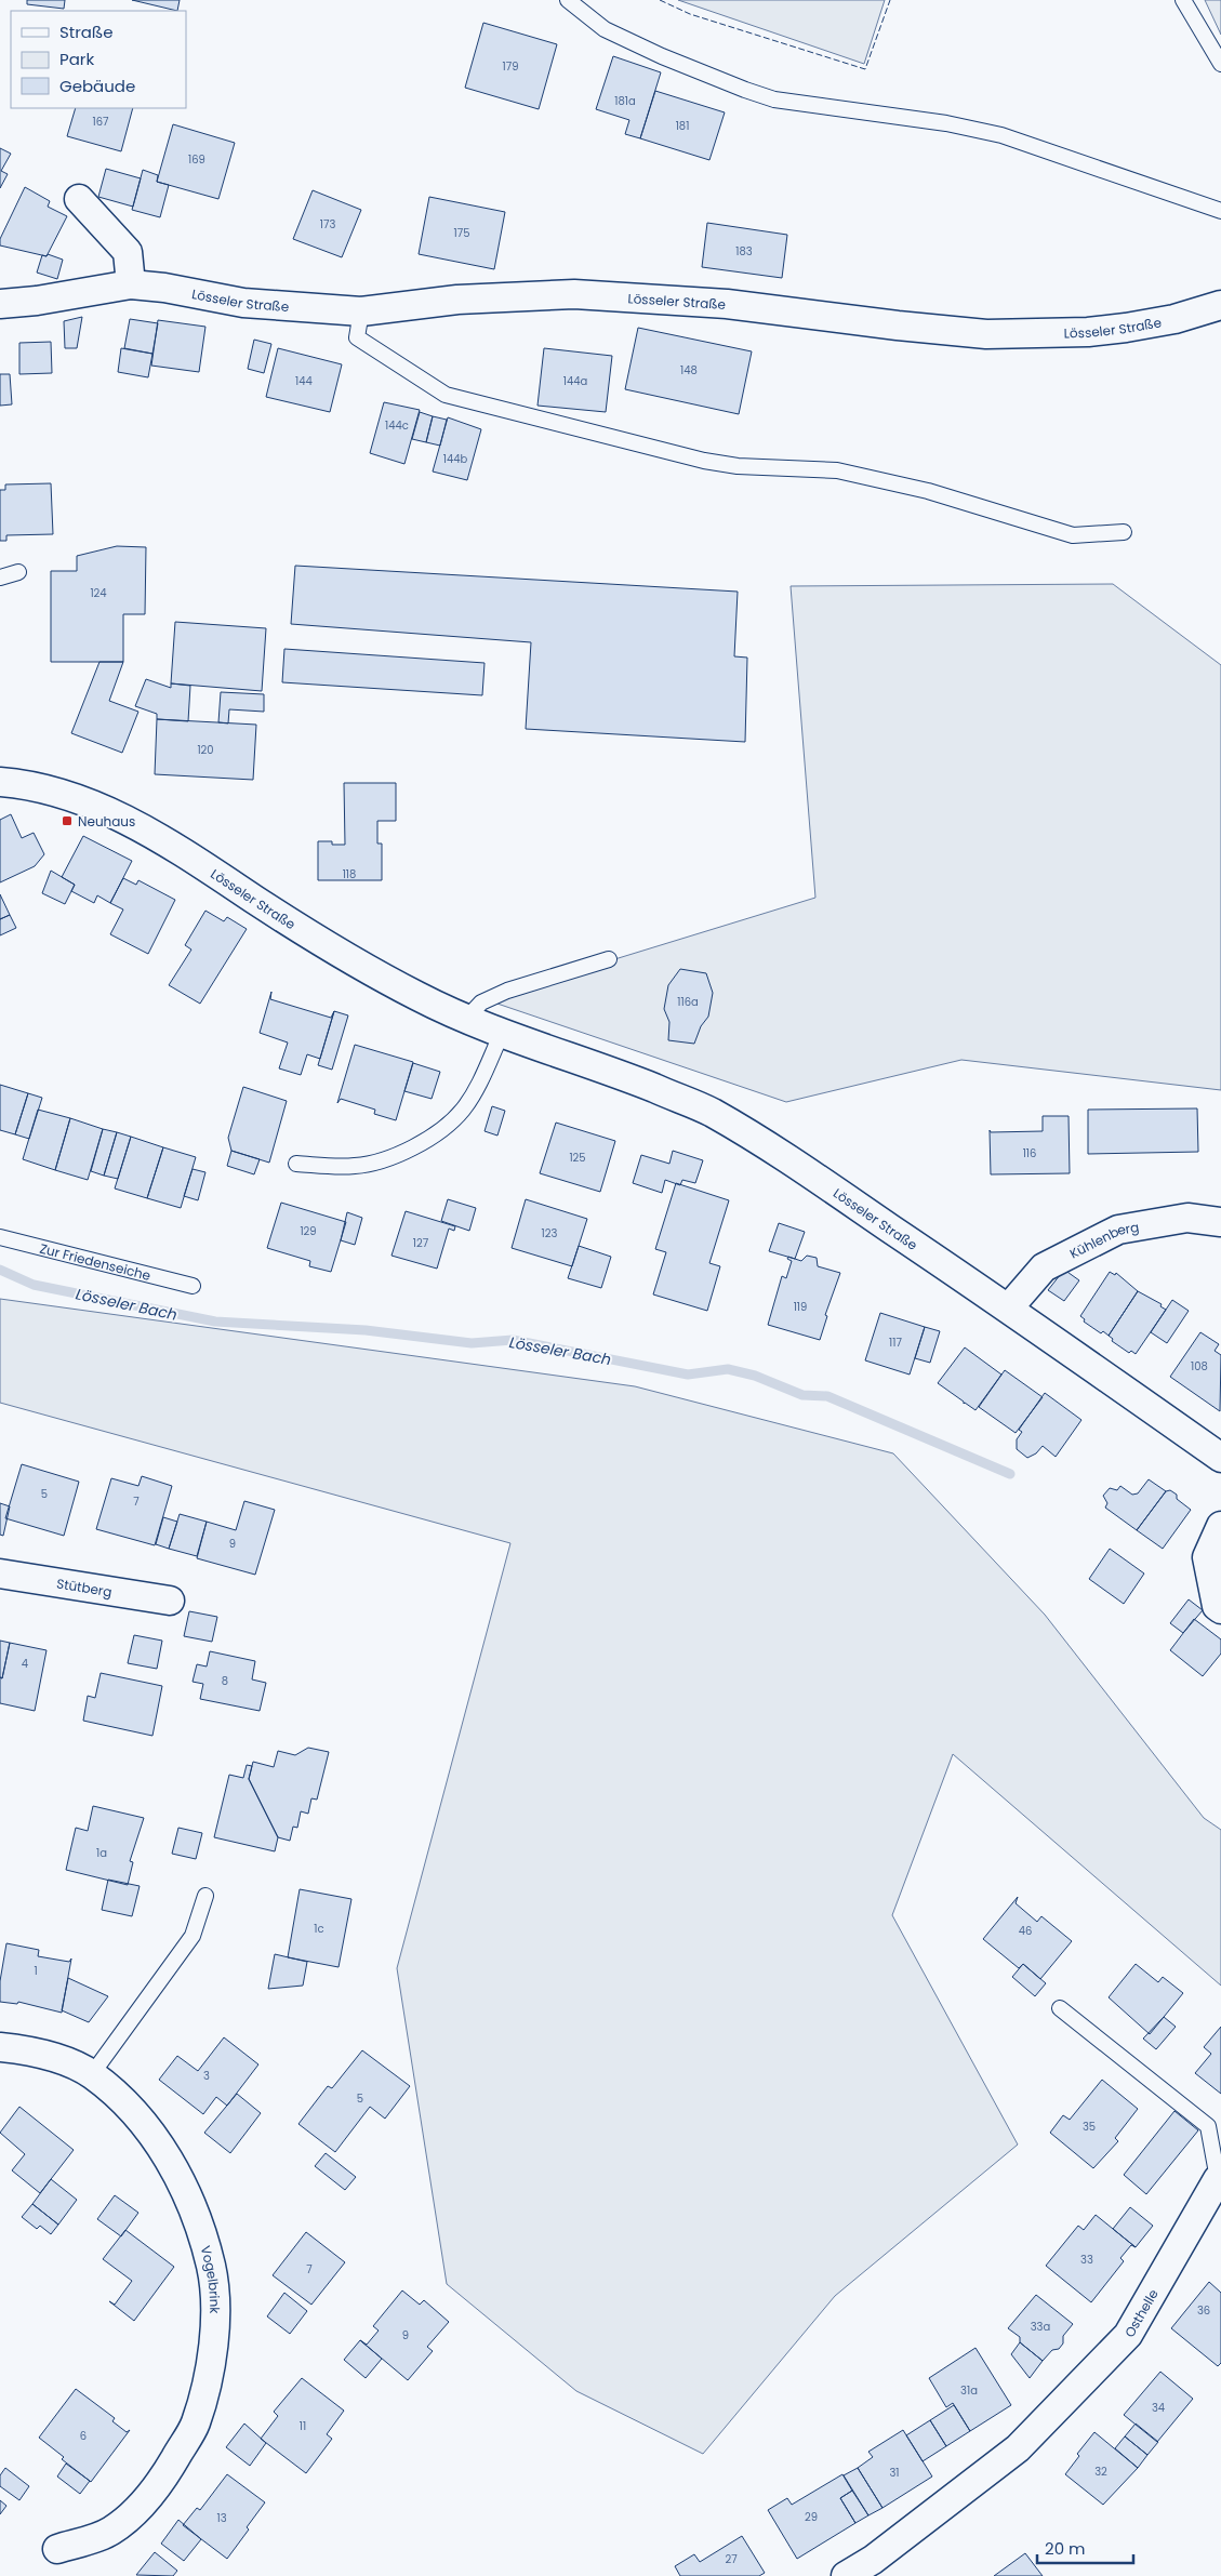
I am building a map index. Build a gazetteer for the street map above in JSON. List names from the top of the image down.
{
  "streets": {
    "street": [
      "Lösseler Straße",
      "Kühlenberg",
      "Stütberg",
      "Vogelbrink",
      "Osthelle"
    ],
    "lane": ["Zur Friedenseiche"]
  },
  "crossings": [
    ["Lösseler Straße", "Kühlenberg"]
  ],
  "water": ["Lösseler Bach"],
  "places": {
    "transit": ["Neuhaus"]
  },
  "house_numbers": [
    "179",
    "181a",
    "167",
    "181",
    "169",
    "173",
    "175",
    "183",
    "148",
    "144",
    "144a",
    "144c",
    "144b",
    "124",
    "120",
    "118",
    "116a",
    "116",
    "125",
    "129",
    "123",
    "127",
    "119",
    "117",
    "108",
    "5",
    "7",
    "9",
    "4",
    "8",
    "1a",
    "1c",
    "46",
    "1",
    "3",
    "5",
    "35",
    "33",
    "7",
    "36",
    "33a",
    "9",
    "31a",
    "34",
    "11",
    "6",
    "32",
    "31",
    "29",
    "13",
    "27"
  ],
  "legend": ["Straße", "Park", "Gebäude"],
  "scale_bar": "20 m"
}
